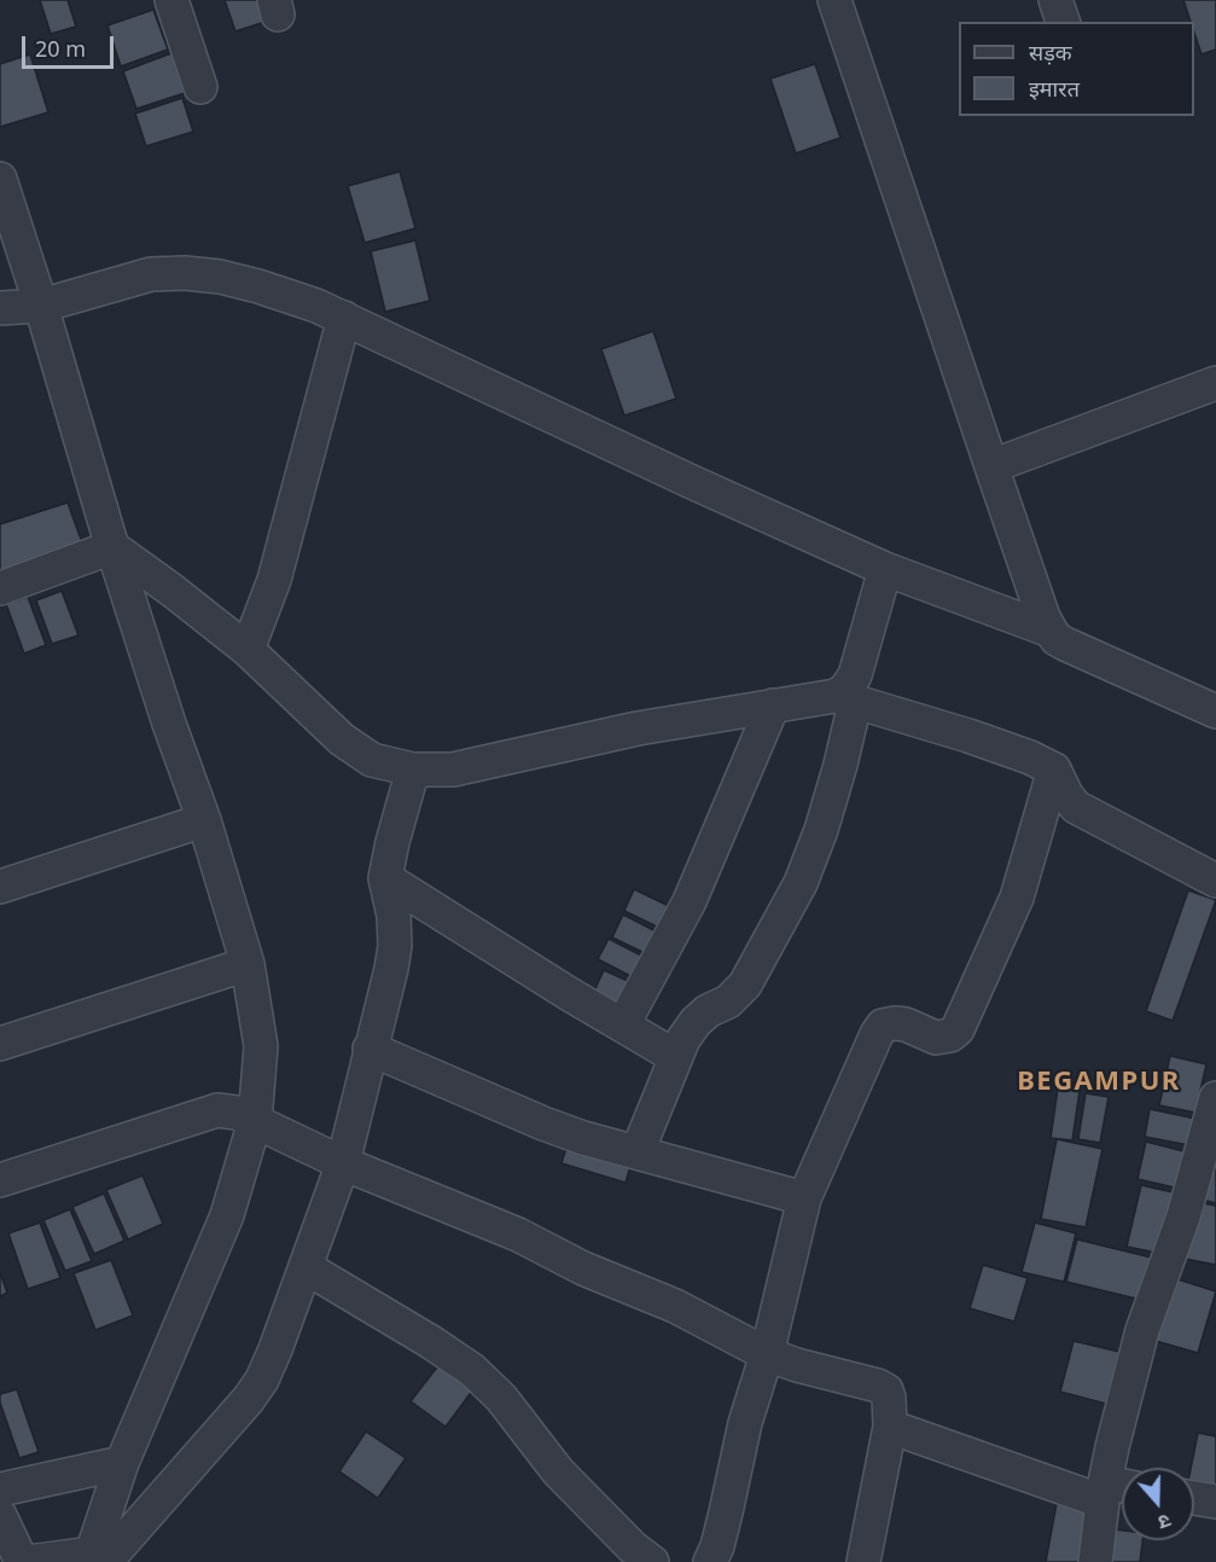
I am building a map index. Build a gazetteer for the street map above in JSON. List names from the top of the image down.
{
  "districts": ["BEGAMPUR"],
  "legend": ["सड़क", "इमारत"],
  "scale_bar": "20 m",
  "north": "bottom"
}
